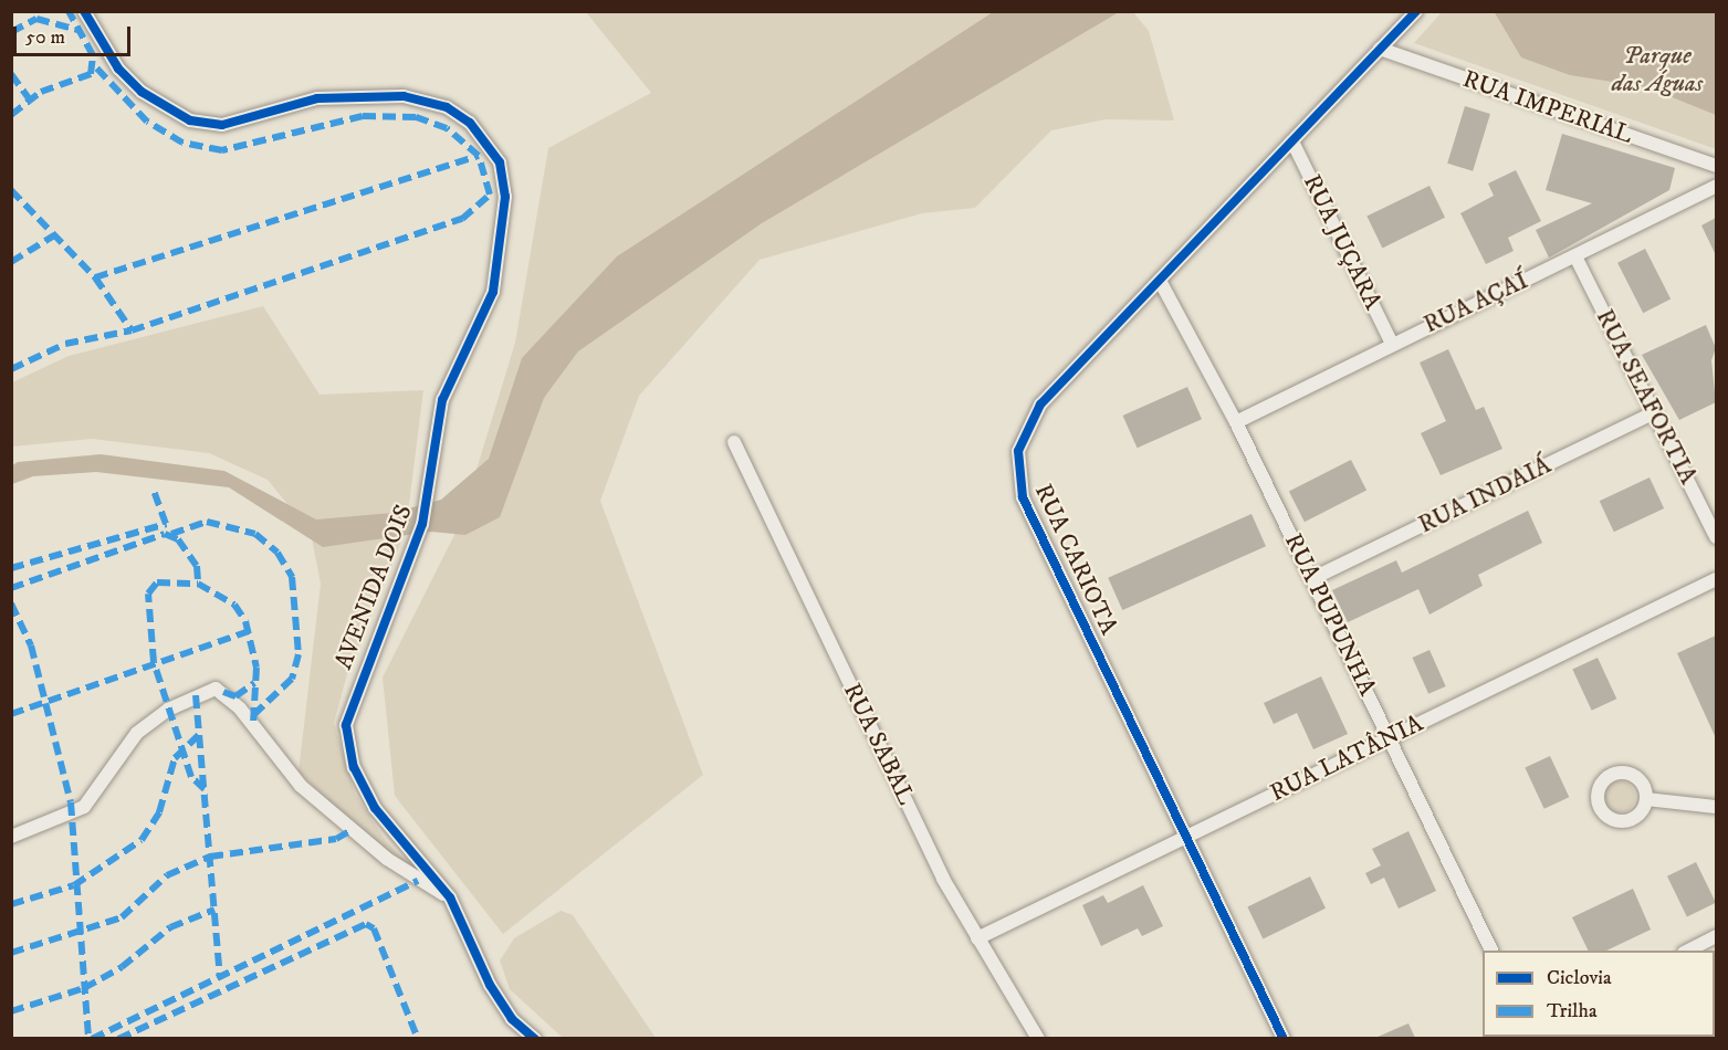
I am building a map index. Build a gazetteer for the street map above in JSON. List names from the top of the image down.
{
  "streets": {
    "street": [
      "RUA IMPERIAL",
      "RUA JUÇARA",
      "RUA AÇAÍ",
      "RUA SEAFORTIA",
      "RUA INDAIÁ",
      "RUA CARIOTA",
      "AVENIDA DOIS",
      "RUA PUPUNHA",
      "RUA SABAL",
      "RUA LATÂNIA"
    ]
  },
  "crossings": [
    ["RUA IMPERIAL", "RUA CARIOTA"],
    ["RUA JUÇARA", "RUA AÇAÍ"],
    ["RUA JUÇARA", "RUA CARIOTA"],
    ["RUA AÇAÍ", "RUA SEAFORTIA"],
    ["RUA AÇAÍ", "RUA PUPUNHA"],
    ["RUA SEAFORTIA", "RUA INDAIÁ"],
    ["RUA INDAIÁ", "RUA PUPUNHA"],
    ["RUA CARIOTA", "RUA PUPUNHA"],
    ["RUA CARIOTA", "RUA LATÂNIA"],
    ["RUA PUPUNHA", "RUA LATÂNIA"],
    ["RUA SABAL", "RUA LATÂNIA"]
  ],
  "parks": ["Parque das Águas"],
  "legend": ["Ciclovia", "Trilha"],
  "scale_bar": "50 m"
}
